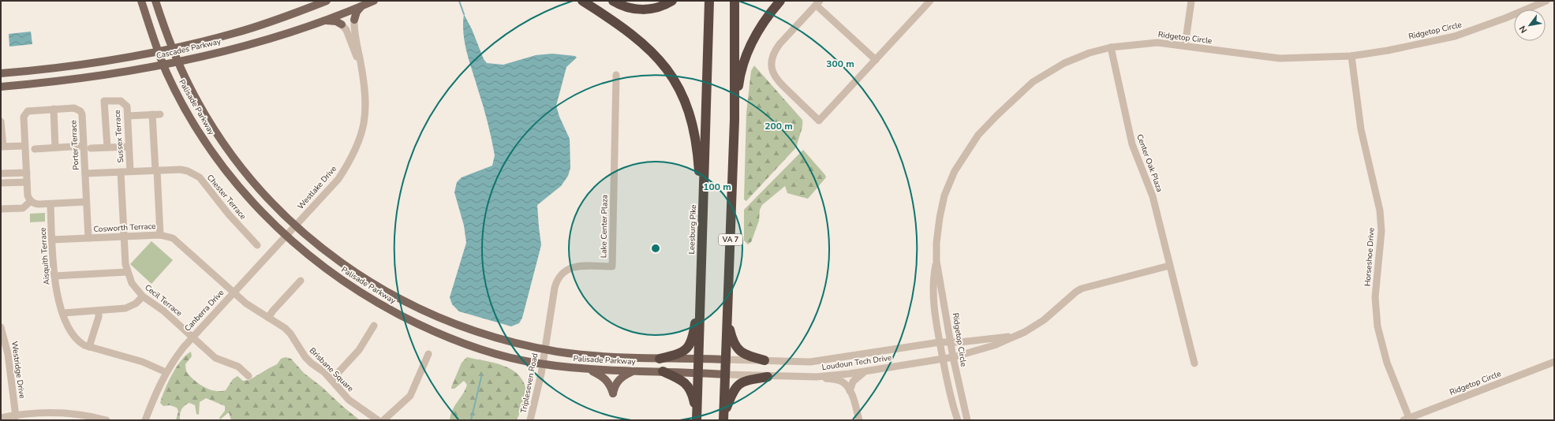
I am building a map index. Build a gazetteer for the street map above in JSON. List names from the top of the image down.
{
  "streets": {
    "highway": ["Leesburg Pike", "VA 7"],
    "main road": ["Cascades Parkway", "Palisade Parkway"],
    "street": [
      "Ridgetop Circle",
      "Sussex Terrace",
      "Porter Terrace",
      "Center Oak Plaza",
      "Westlake Drive",
      "Chester Terrace",
      "Lake Center Plaza",
      "Cosworth Terrace",
      "Aisquith Terrace",
      "Horseshoe Drive",
      "Cecil Terrace",
      "Canberra Drive",
      "Loudoun Tech Drive",
      "Westridge Drive",
      "Brisbane Square",
      "Tripleseven Road"
    ]
  },
  "crossings": [
    ["Ridgetop Circle", "Center Oak Plaza"],
    ["Ridgetop Circle", "Horseshoe Drive"],
    ["Ridgetop Circle", "Loudoun Tech Drive"],
    ["Cascades Parkway", "Palisade Parkway"],
    ["Palisade Parkway", "Westlake Drive"],
    ["Palisade Parkway", "Lake Center Plaza"],
    ["Palisade Parkway", "Leesburg Pike"],
    ["Palisade Parkway", "VA 7"],
    ["Palisade Parkway", "Canberra Drive"],
    ["Palisade Parkway", "Loudoun Tech Drive"],
    ["Palisade Parkway", "Tripleseven Road"],
    ["Sussex Terrace", "Chester Terrace"],
    ["Porter Terrace", "Chester Terrace"],
    ["Porter Terrace", "Cosworth Terrace"],
    ["Westlake Drive", "Canberra Drive"],
    ["Lake Center Plaza", "Tripleseven Road"],
    ["Cosworth Terrace", "Aisquith Terrace"],
    ["Cosworth Terrace", "Cecil Terrace"],
    ["Cosworth Terrace", "Canberra Drive"],
    ["Cosworth Terrace", "Brisbane Square"],
    ["VA 7", "Loudoun Tech Drive"],
    ["Aisquith Terrace", "Canberra Drive"],
    ["Cecil Terrace", "Canberra Drive"],
    ["Canberra Drive", "Brisbane Square"]
  ],
  "north": "bottom left",
  "rings": ["300 m", "200 m", "100 m"]
}
